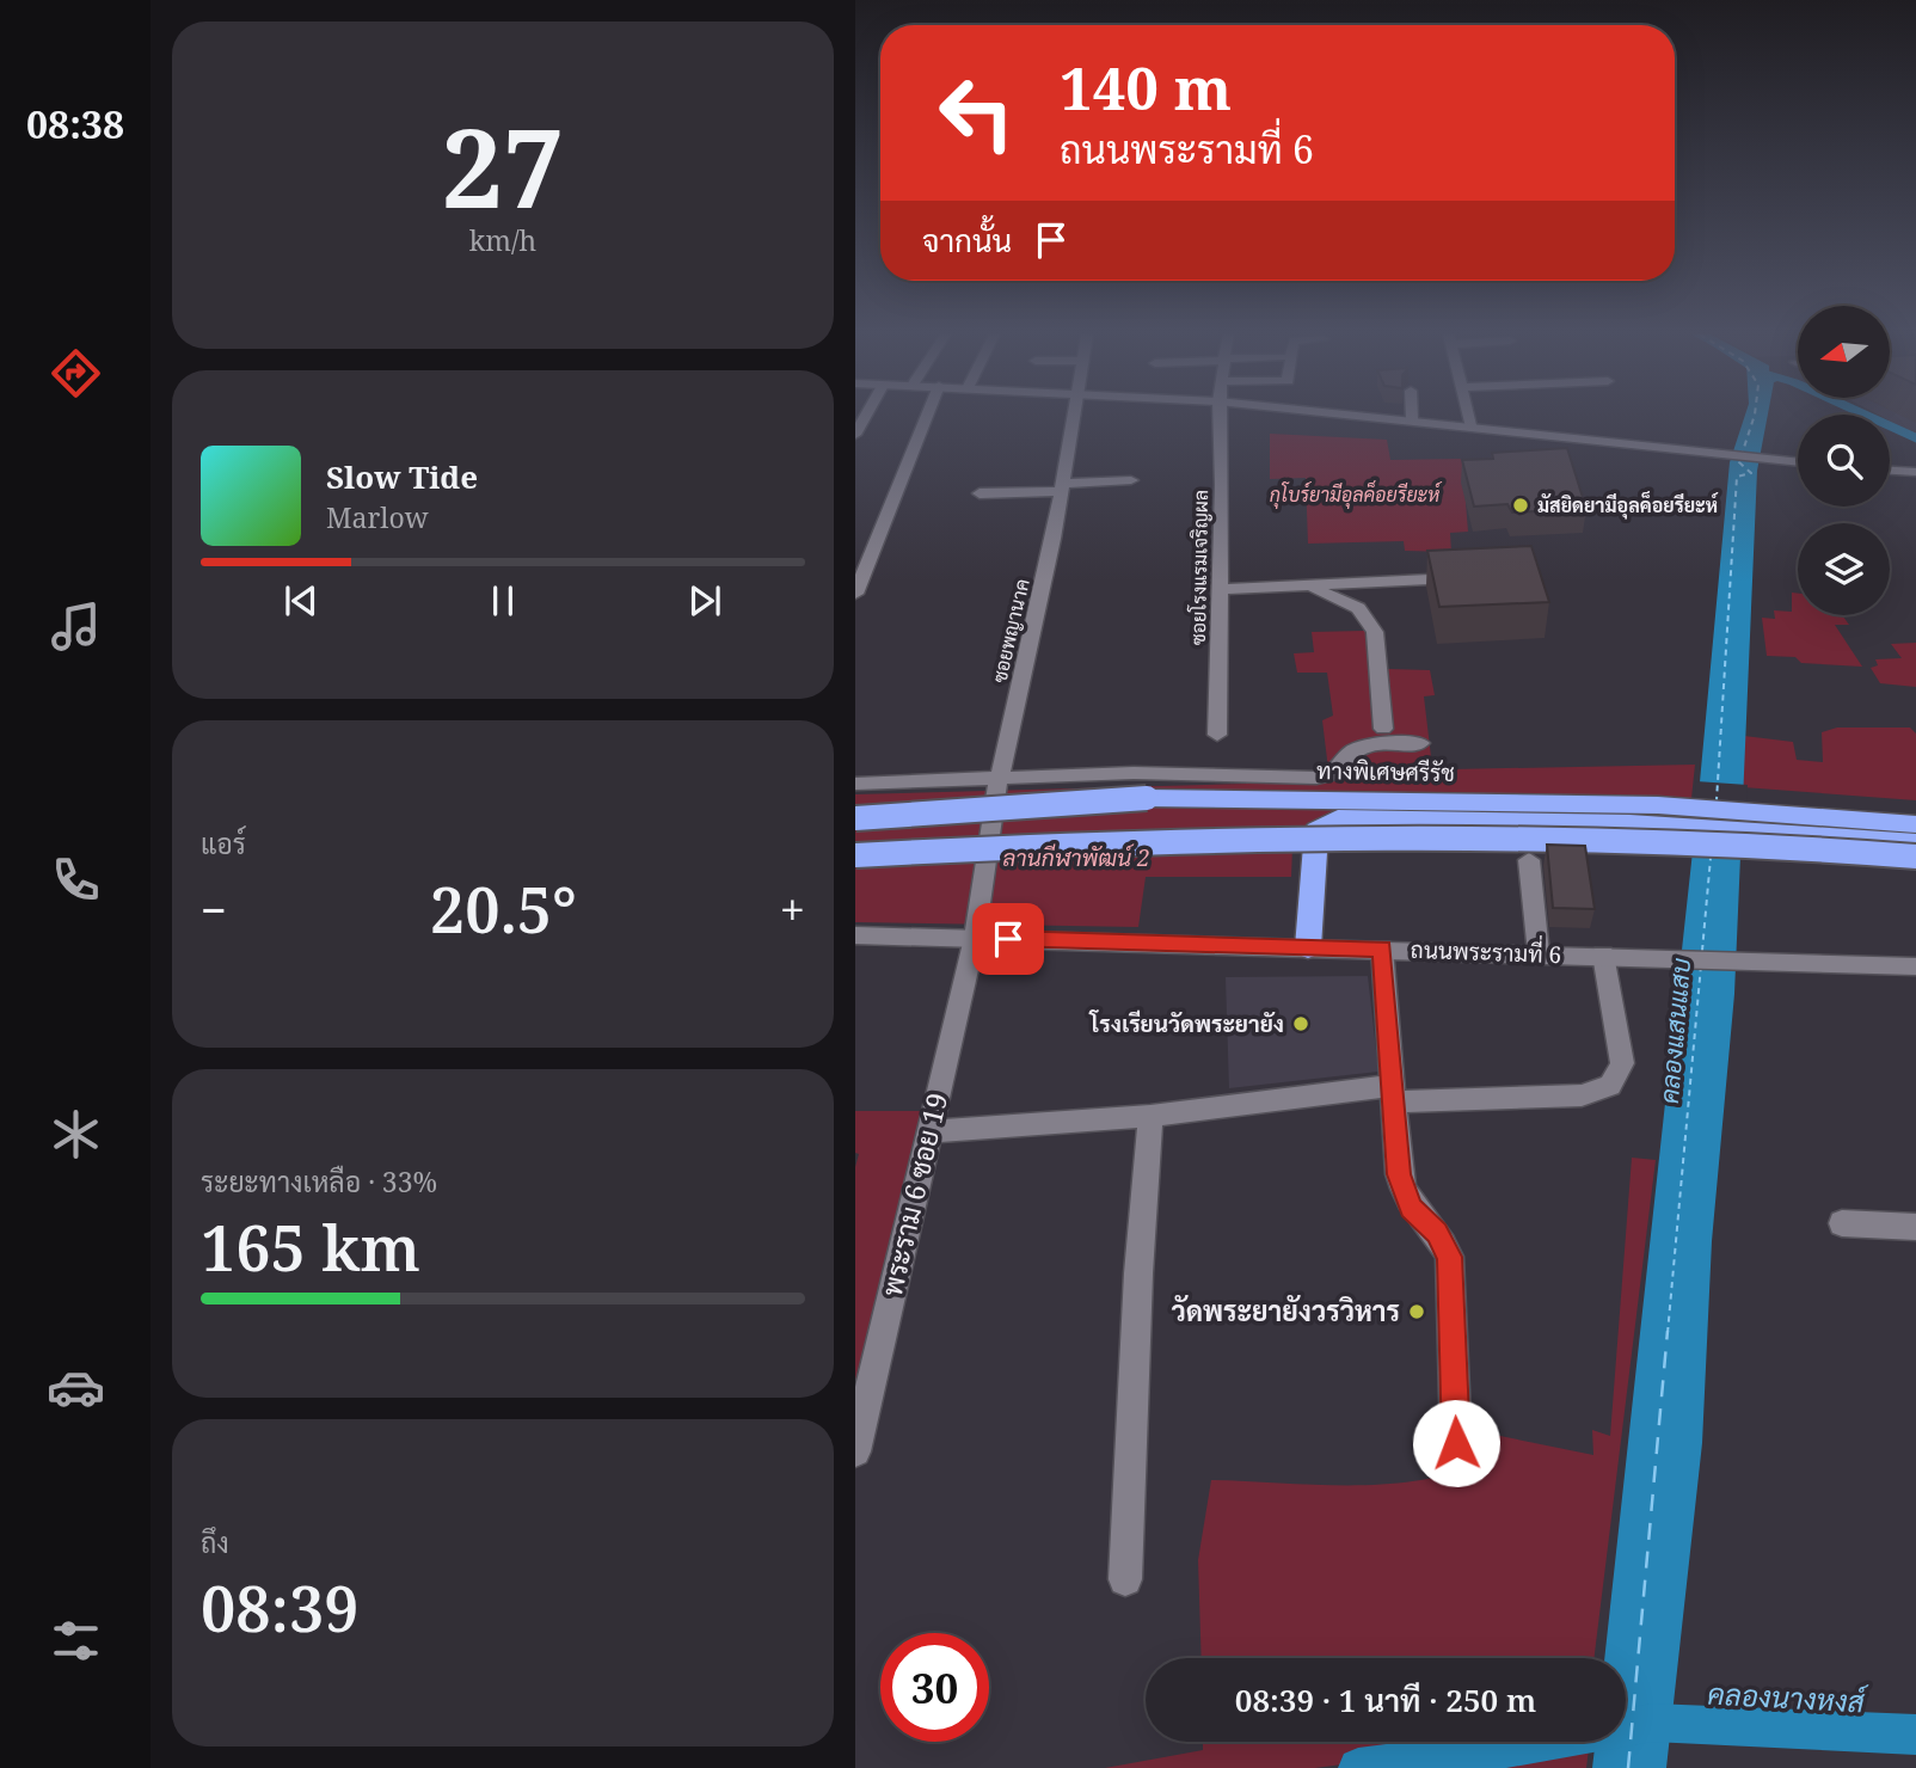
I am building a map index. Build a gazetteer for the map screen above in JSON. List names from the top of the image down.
{
  "streets": {
    "highway": ["ทางพิเศษศรีรัช"],
    "street": [
      "ซอยโรงแรมเจริญผล",
      "ซอยพญานาค",
      "ถนนพระรามที่ 6",
      "พระราม 6 ซอย 19"
    ]
  },
  "crossings": [
    ["ซอยพญานาค", "ถนนพระรามที่ 6"],
    ["ซอยพญานาค", "พระราม 6 ซอย 19"],
    ["ถนนพระรามที่ 6", "พระราม 6 ซอย 19"]
  ],
  "water": ["คลองแสนแสบ", "คลองนางหงส์"],
  "parks": ["กุโบร์ยามีอุลค็อยรียะห์", "ลานกีฬาพัฒน์ 2"],
  "places": ["มัสยิดยามีอุลค็อยรียะห์", "โรงเรียนวัดพระยายัง", "วัดพระยายังวรวิหาร"],
  "north": "left",
  "page": {
    "tabs": "08:38",
    "tile": [
      ["27", "km/h"],
      "แอร์",
      ["ระยะทางเหลือ · 33%", "165 km"],
      ["ถึง", "08:39"]
    ],
    "turn": ["140 m", "ถนนพระรามที่ 6"],
    "then": "จากนั้น",
    "song": ["Slow Tide", "Marlow"],
    "heat": ["−", "20.5°", "+"],
    "limit": "30",
    "trip": "08:39 · 1 นาที · 250 m"
  }
}
